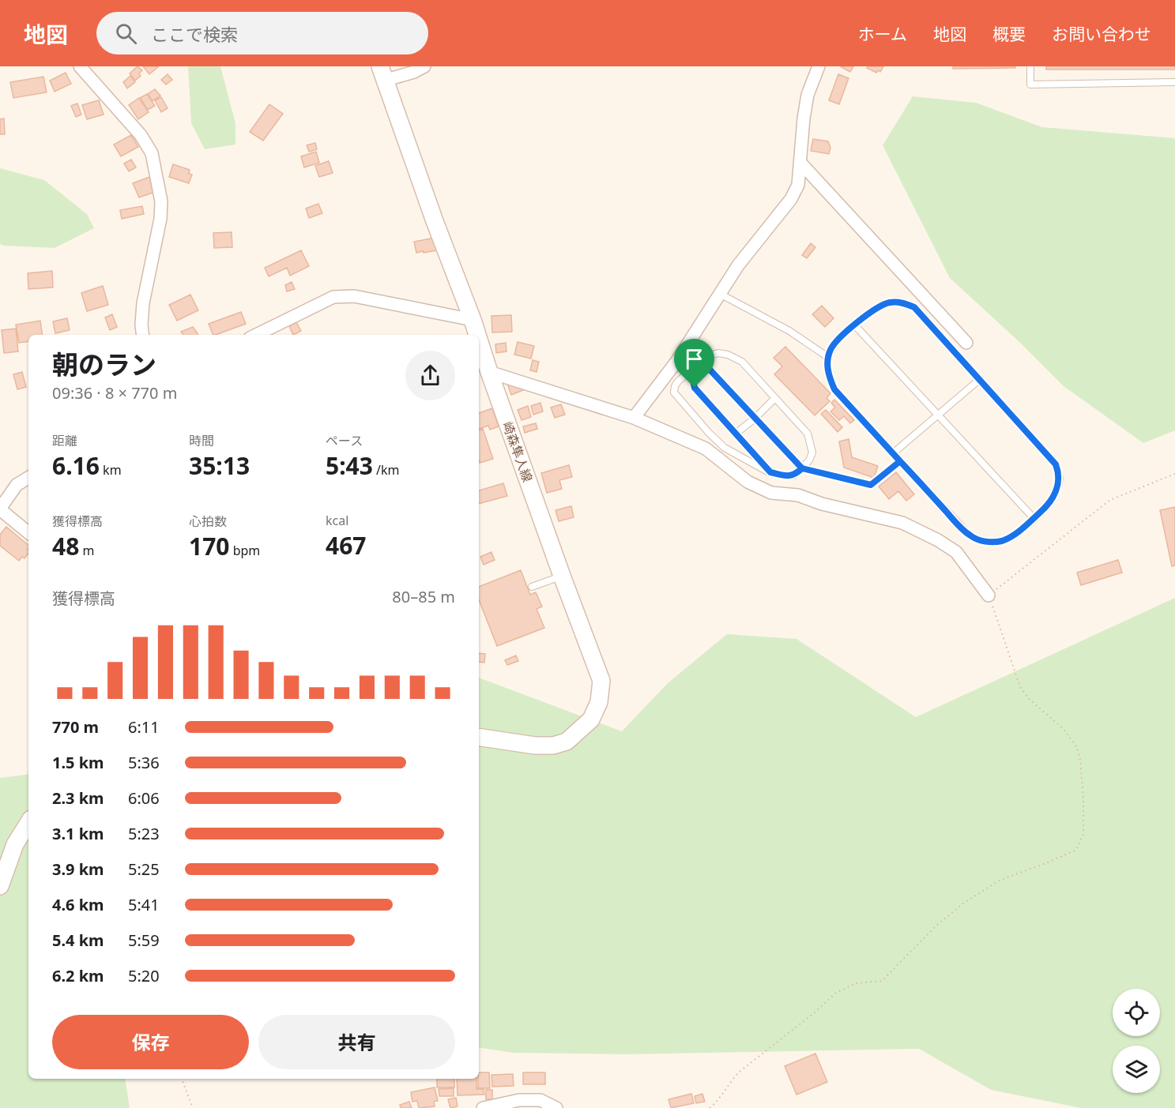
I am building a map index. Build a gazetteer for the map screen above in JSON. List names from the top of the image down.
{
  "streets": {
    "main road": ["崎森隼人線"]
  },
  "page": {
    "header": "地図",
    "search": "ここで検索",
    "nav": [
      "ホーム",
      "地図",
      "概要",
      "お問い合わせ"
    ],
    "heading": ["朝のラン", "09:36 · 8 × 770 m"],
    "stats": [
      ["距離", "6.16 km"],
      ["時間", "35:13"],
      ["ペース", "5:43 /km"],
      ["獲得標高", "48 m"],
      ["心拍数", "170 bpm"],
      ["kcal", "467"]
    ],
    "chart": ["獲得標高", "80–85 m"],
    "list": [
      {
        "name": "770 m",
        "note": "6:11"
      },
      {
        "name": "1.5 km",
        "note": "5:36"
      },
      {
        "name": "2.3 km",
        "note": "6:06"
      },
      {
        "name": "3.1 km",
        "note": "5:23"
      },
      {
        "name": "3.9 km",
        "note": "5:25"
      },
      {
        "name": "4.6 km",
        "note": "5:41"
      },
      {
        "name": "5.4 km",
        "note": "5:59"
      },
      {
        "name": "6.2 km",
        "note": "5:20"
      }
    ],
    "buttons": ["保存", "共有"]
  }
}
